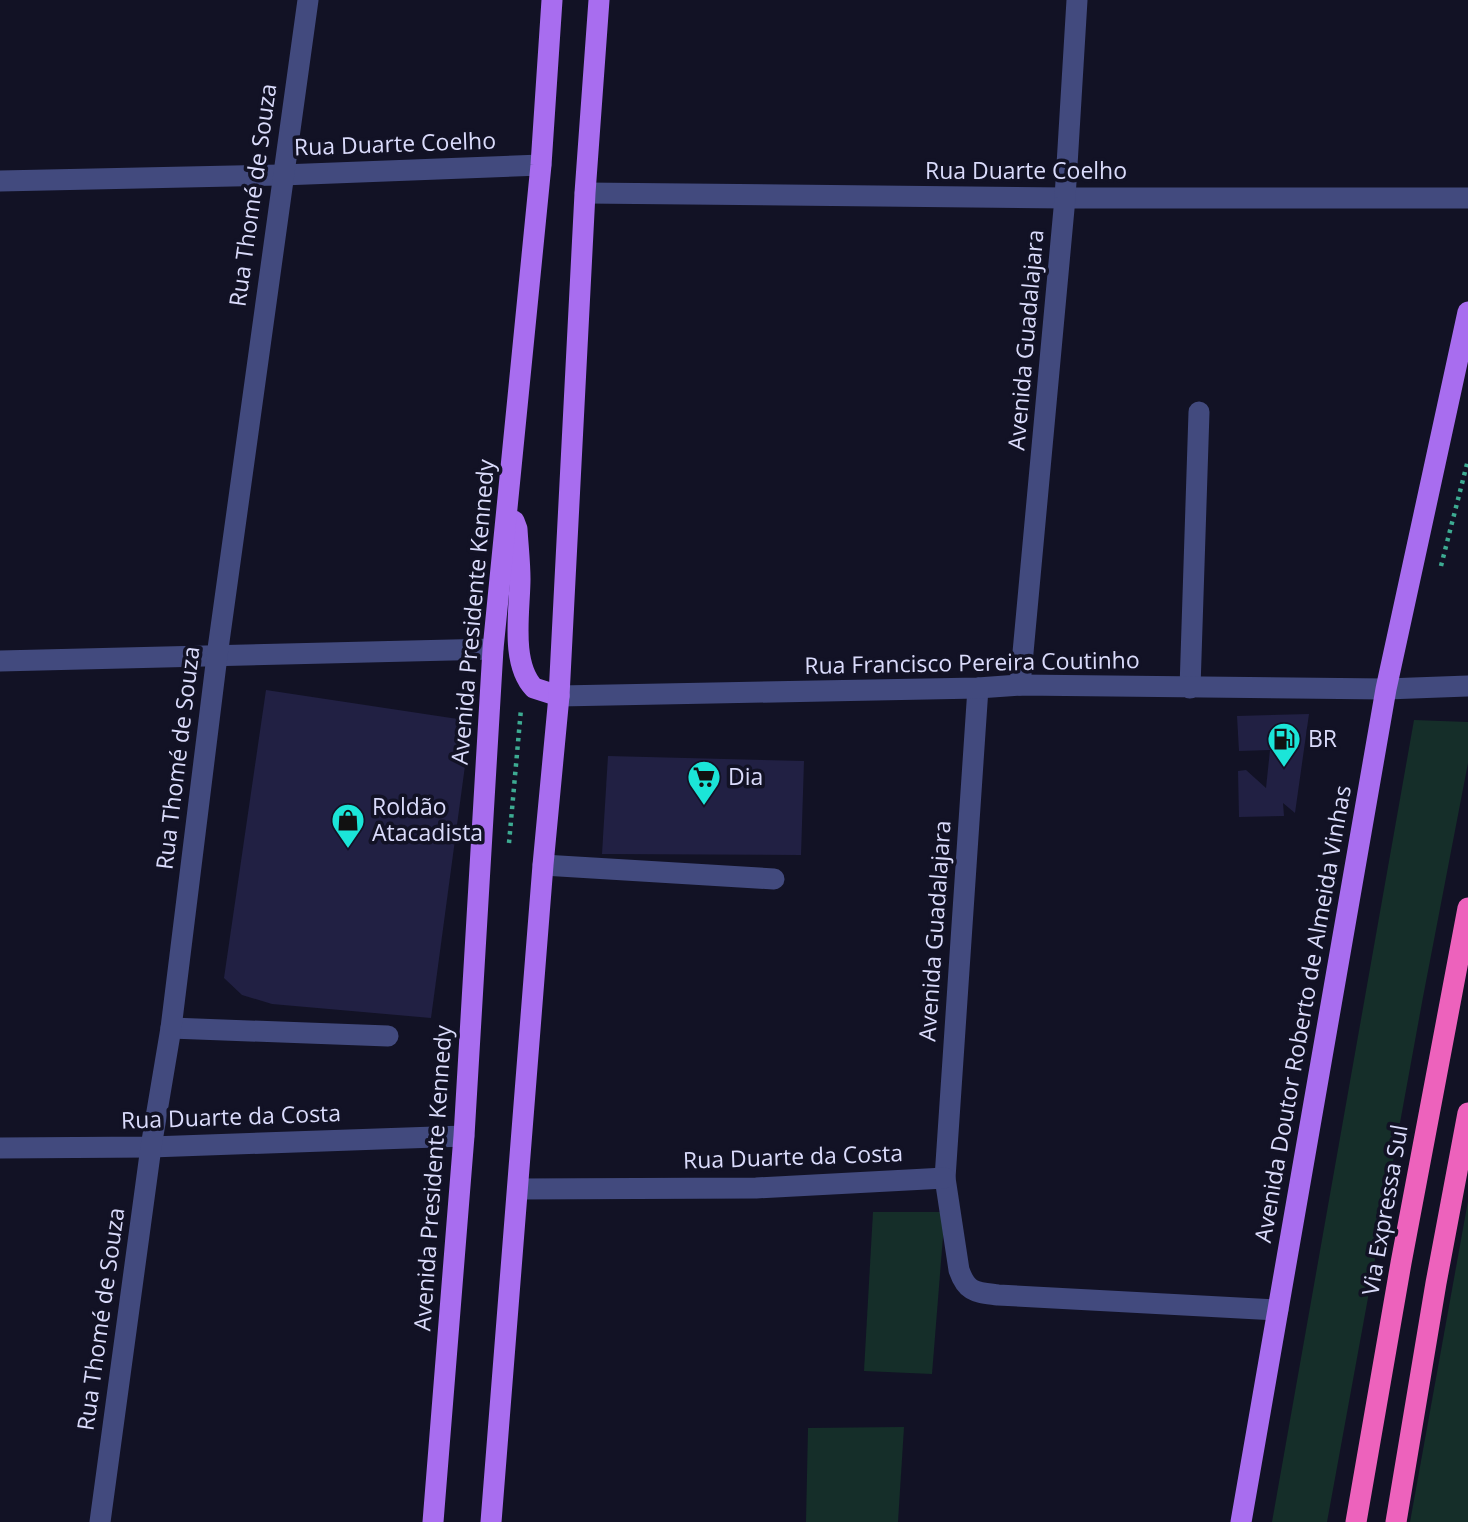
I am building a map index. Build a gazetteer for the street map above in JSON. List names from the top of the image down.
{
  "streets": {
    "highway": ["Via Expressa Sul"],
    "main road": ["Avenida Presidente Kennedy", "Avenida Doutor Roberto de Almeida Vinhas"],
    "street": [
      "Rua Duarte Coelho",
      "Rua Thomé de Souza",
      "Avenida Guadalajara",
      "Rua Francisco Pereira Coutinho",
      "Rua Duarte da Costa"
    ]
  },
  "crossings": [
    ["Rua Duarte Coelho", "Rua Thomé de Souza"],
    ["Rua Duarte Coelho", "Avenida Guadalajara"],
    ["Rua Duarte Coelho", "Avenida Presidente Kennedy"],
    ["Rua Thomé de Souza", "Rua Duarte da Costa"],
    ["Avenida Guadalajara", "Rua Francisco Pereira Coutinho"],
    ["Avenida Guadalajara", "Avenida Doutor Roberto de Almeida Vinhas"],
    ["Avenida Guadalajara", "Rua Duarte da Costa"],
    ["Avenida Presidente Kennedy", "Rua Duarte da Costa"],
    ["Rua Francisco Pereira Coutinho", "Avenida Doutor Roberto de Almeida Vinhas"]
  ],
  "places": {
    "fuel station": ["BR"],
    "supermarket": ["Dia"],
    "shop": ["Roldão Atacadista"]
  }
}
